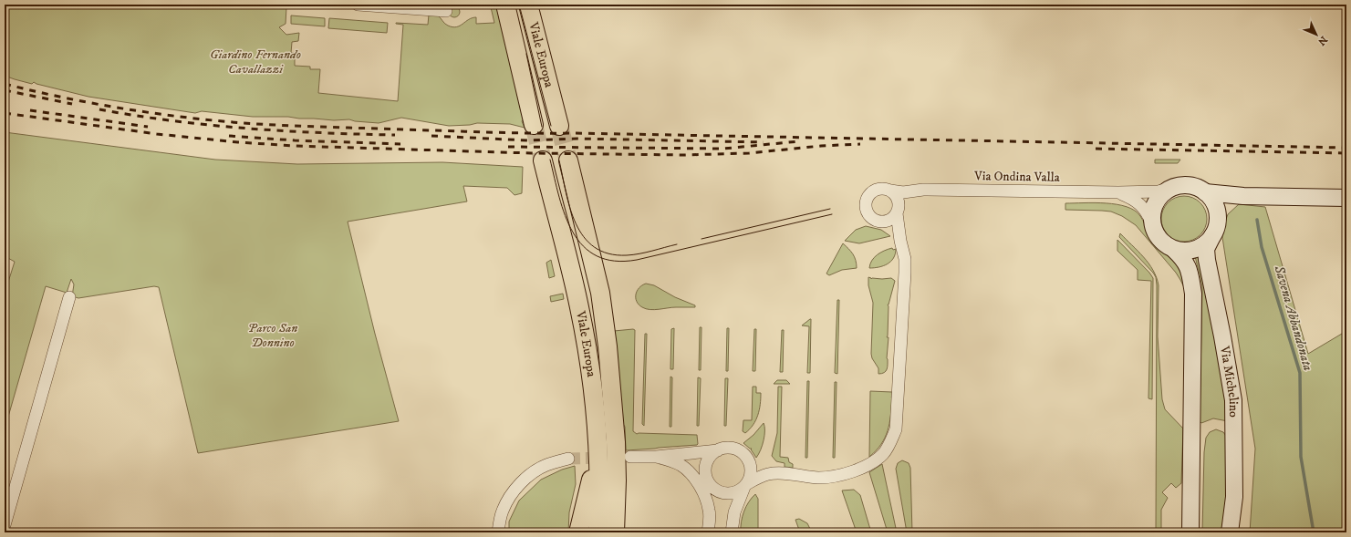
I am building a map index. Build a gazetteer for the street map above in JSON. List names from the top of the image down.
{
  "streets": {
    "main road": ["Viale Europa"],
    "street": ["Via Ondina Valla", "Via Michelino"]
  },
  "crossings": [
    ["Via Ondina Valla", "Via Michelino"]
  ],
  "water": ["Savena Abbandonata"],
  "parks": ["Giardino Fernando Cavallazzi", "Parco San Donnino"],
  "north": "bottom right"
}
